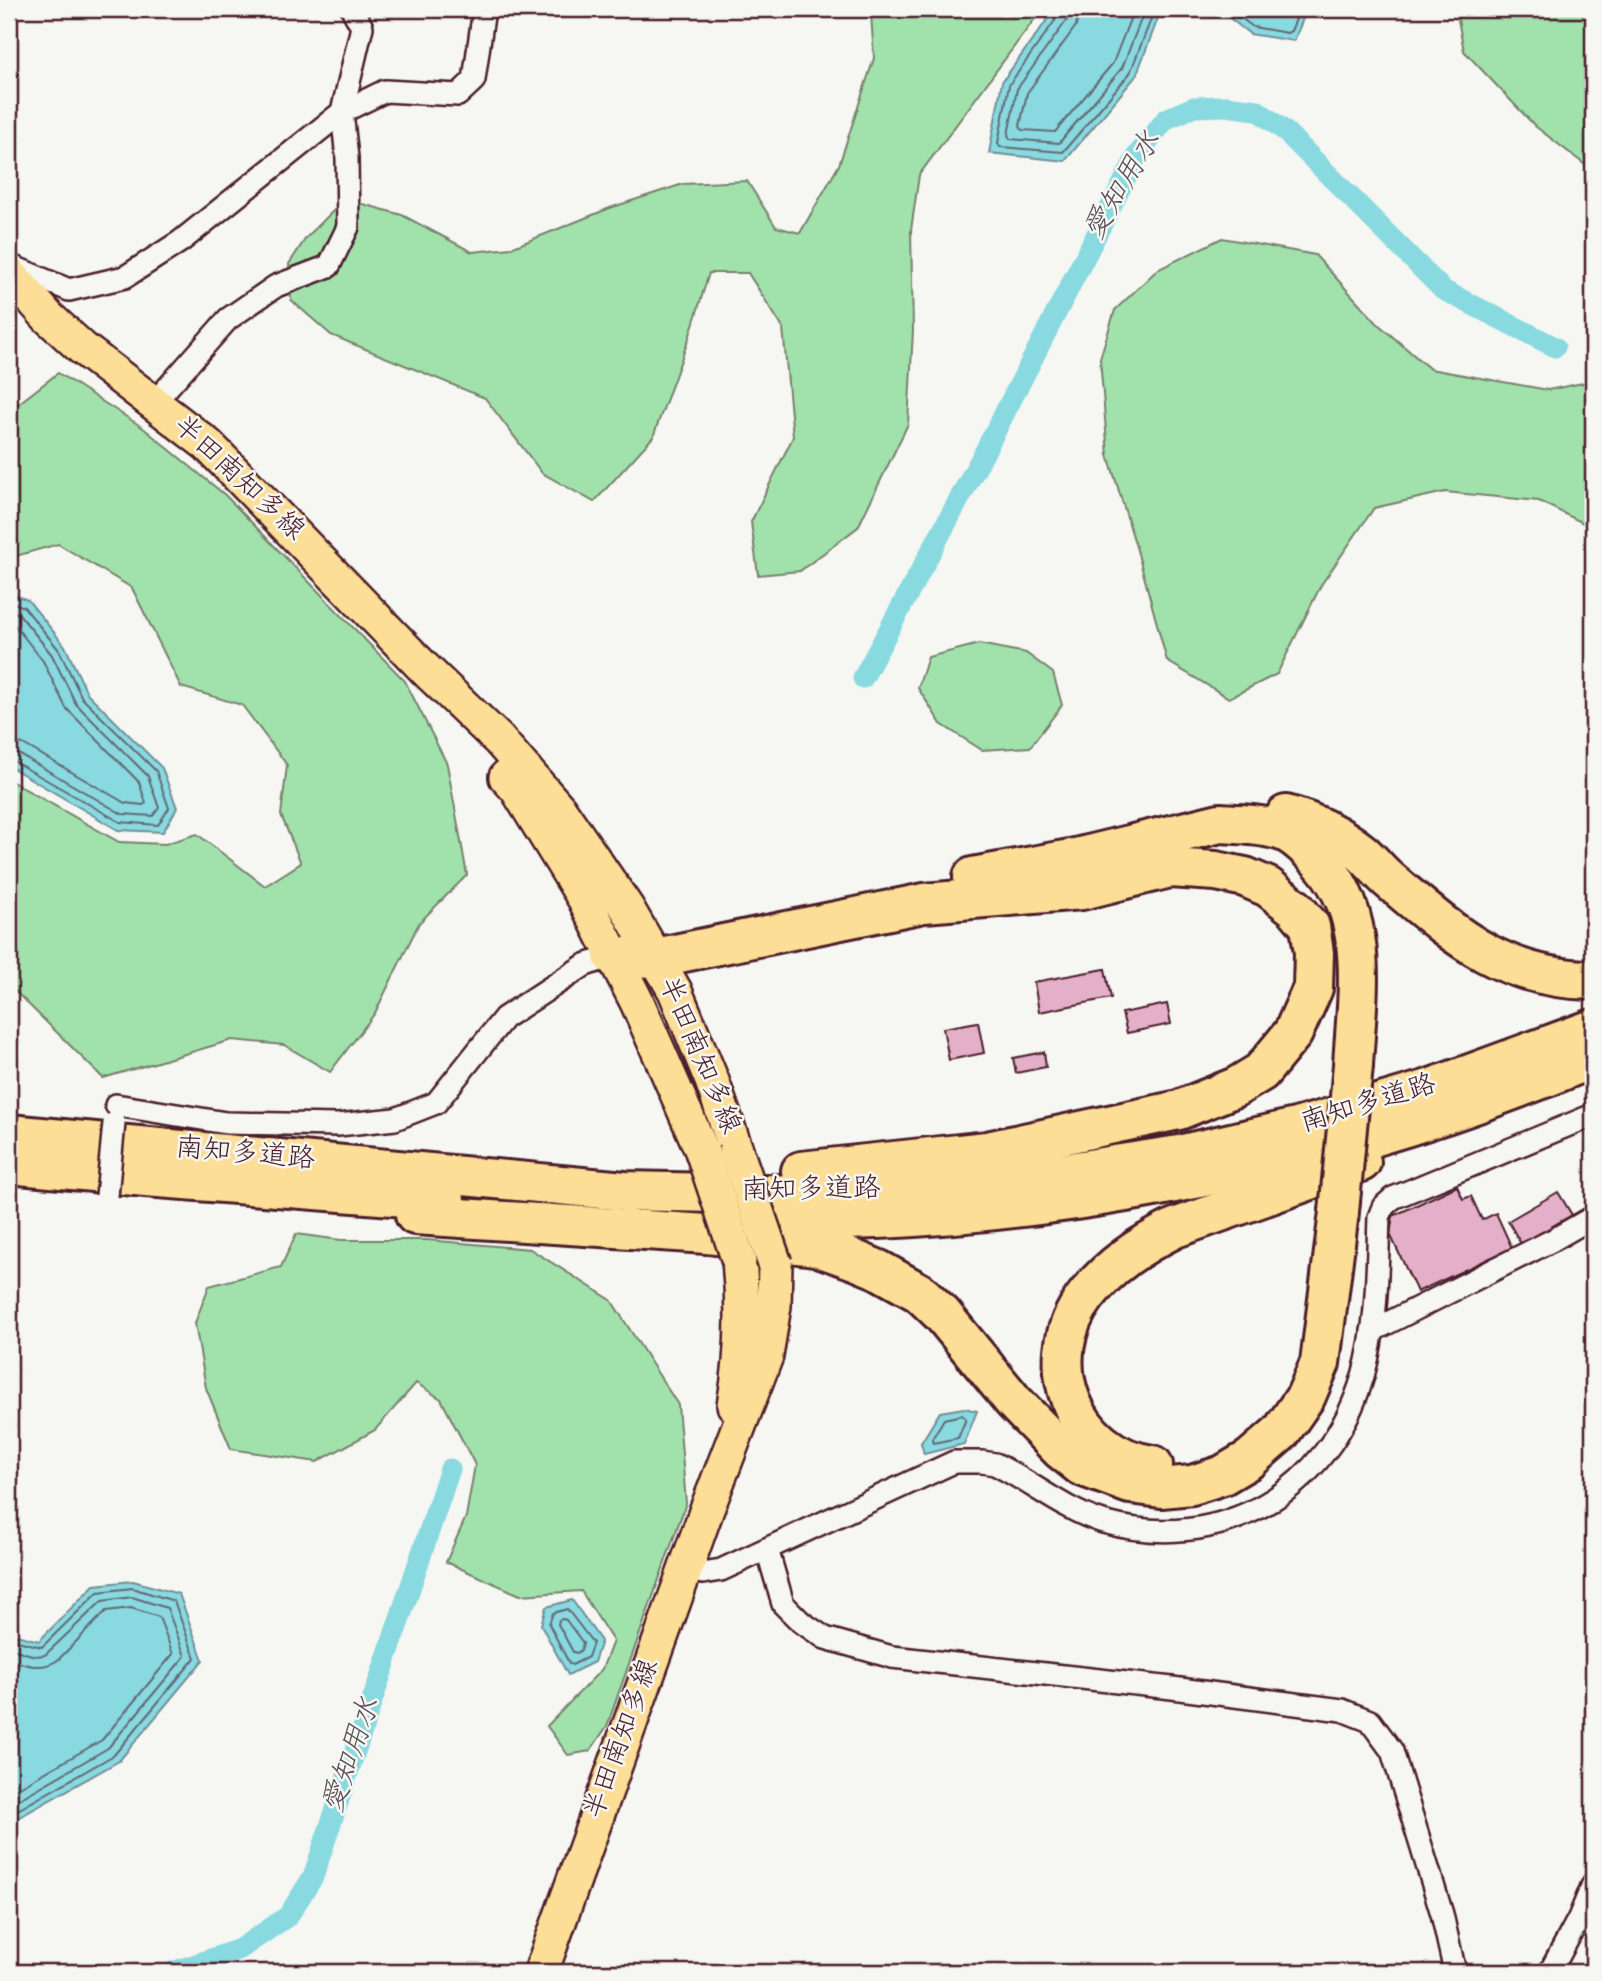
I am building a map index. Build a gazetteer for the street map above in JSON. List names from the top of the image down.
{
  "streets": {
    "highway": ["南知多道路"],
    "main road": ["半田南知多線"]
  },
  "water": ["愛知用水"]
}
